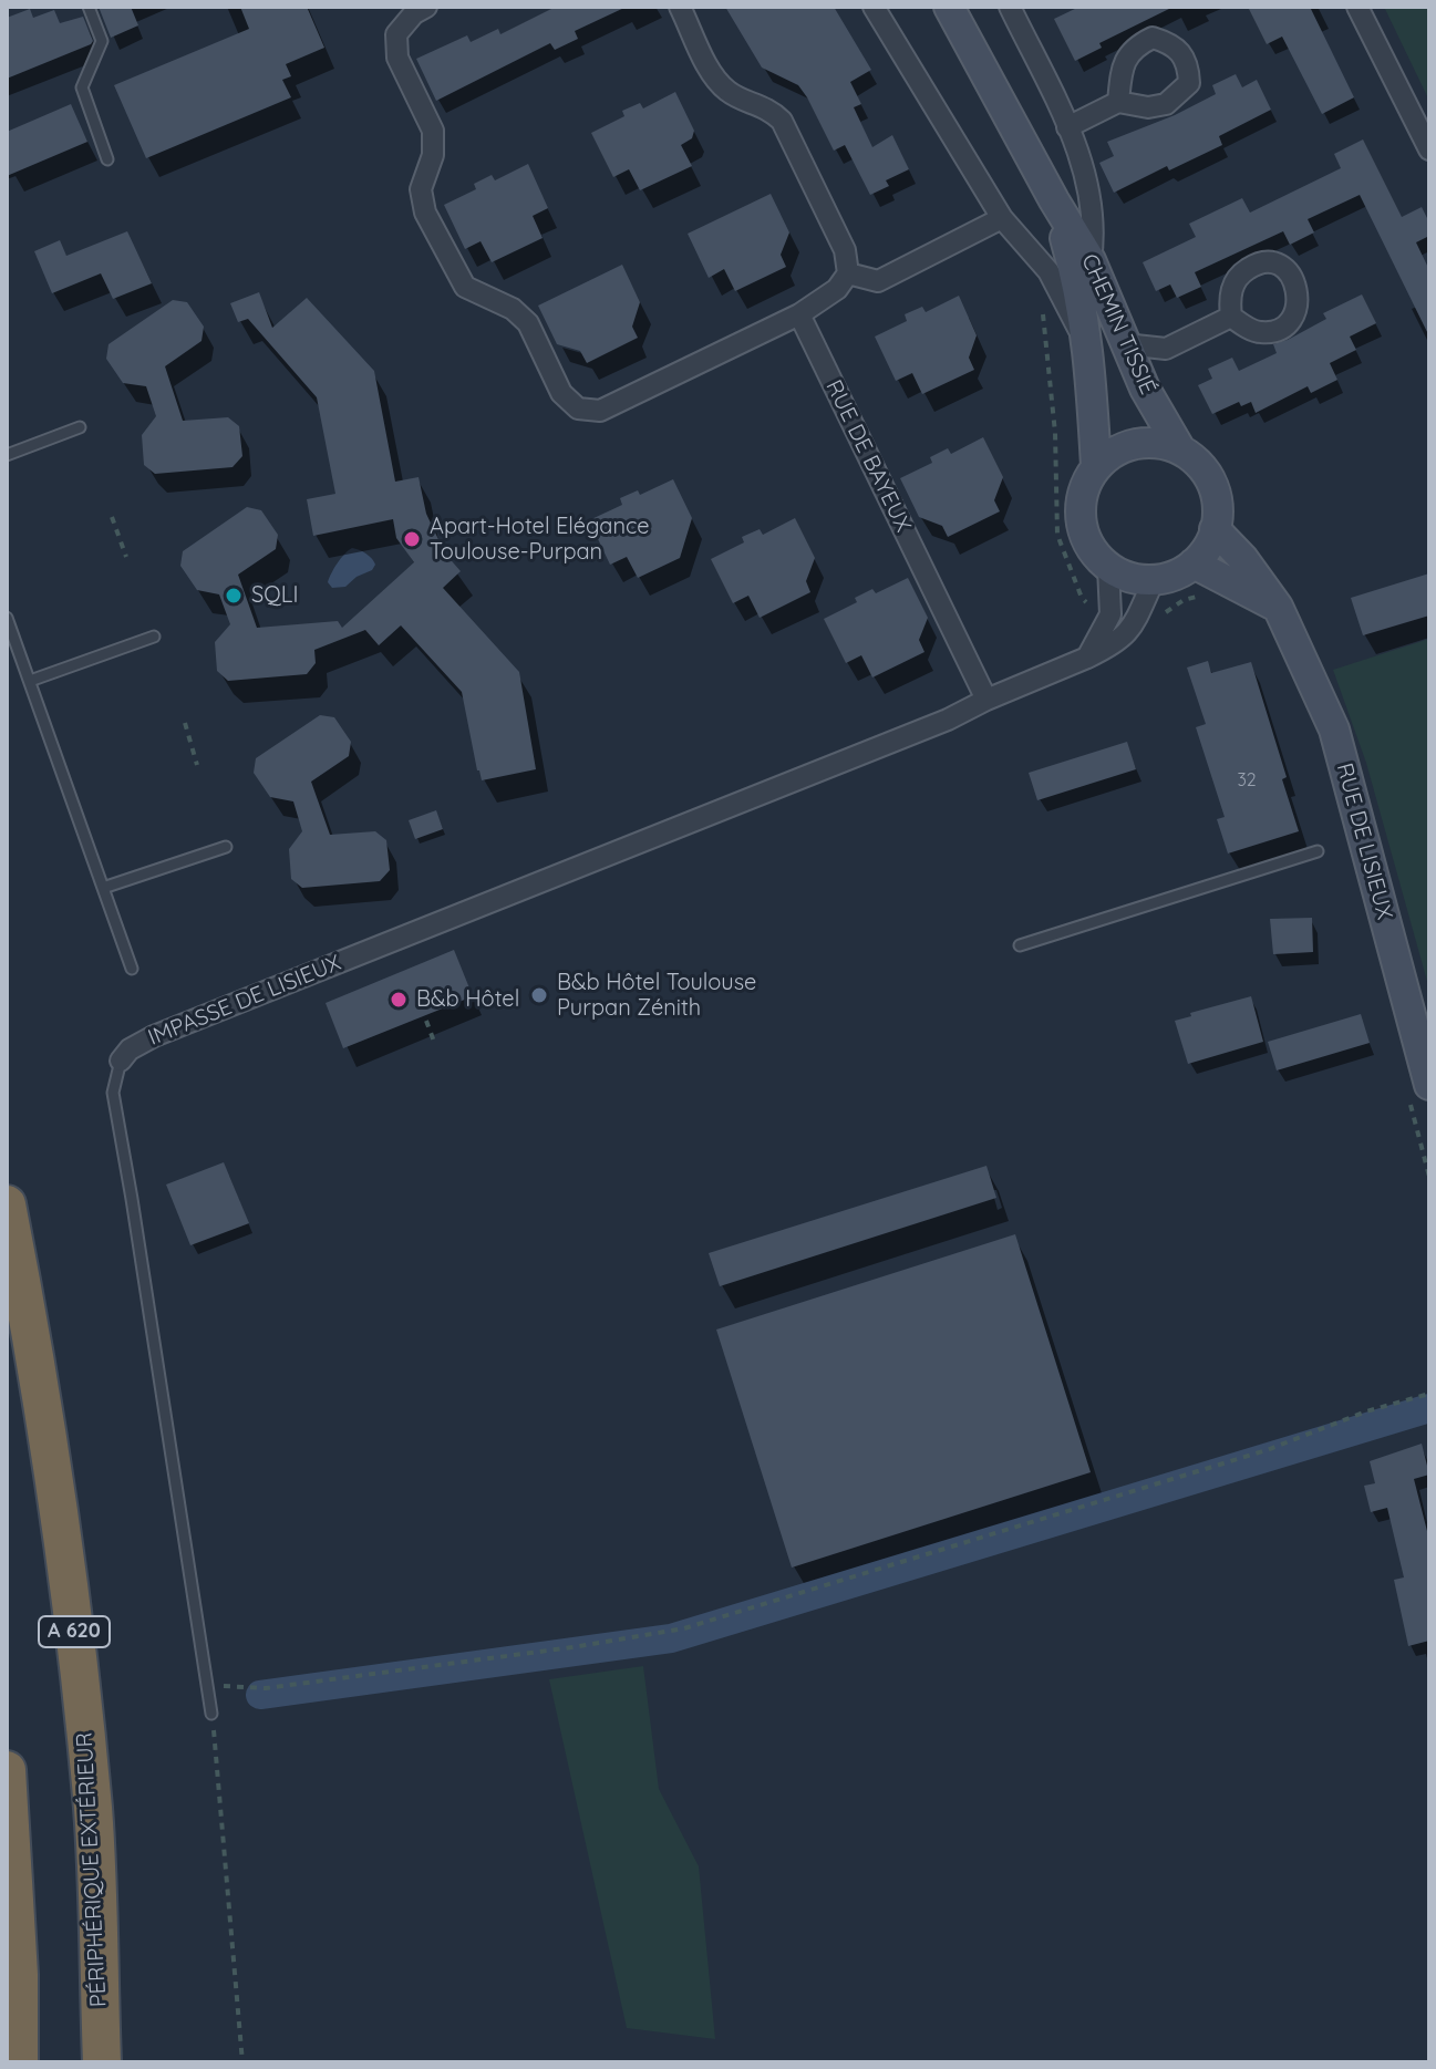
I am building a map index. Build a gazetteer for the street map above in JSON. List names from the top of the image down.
{
  "streets": {
    "highway": ["A 620", "PÉRIPHÉRIQUE EXTÉRIEUR"],
    "street": [
      "CHEMIN TISSIÉ",
      "RUE DE BAYEUX",
      "RUE DE LISIEUX",
      "IMPASSE DE LISIEUX"
    ]
  },
  "crossings": [
    ["CHEMIN TISSIÉ", "RUE DE LISIEUX"],
    ["RUE DE BAYEUX", "IMPASSE DE LISIEUX"]
  ],
  "places": [
    "Apart-Hotel Elégance Toulouse-Purpan",
    "SQLI",
    "B&b Hôtel Toulouse Purpan Zénith",
    "B&b Hôtel"
  ],
  "house_numbers": ["32"]
}
